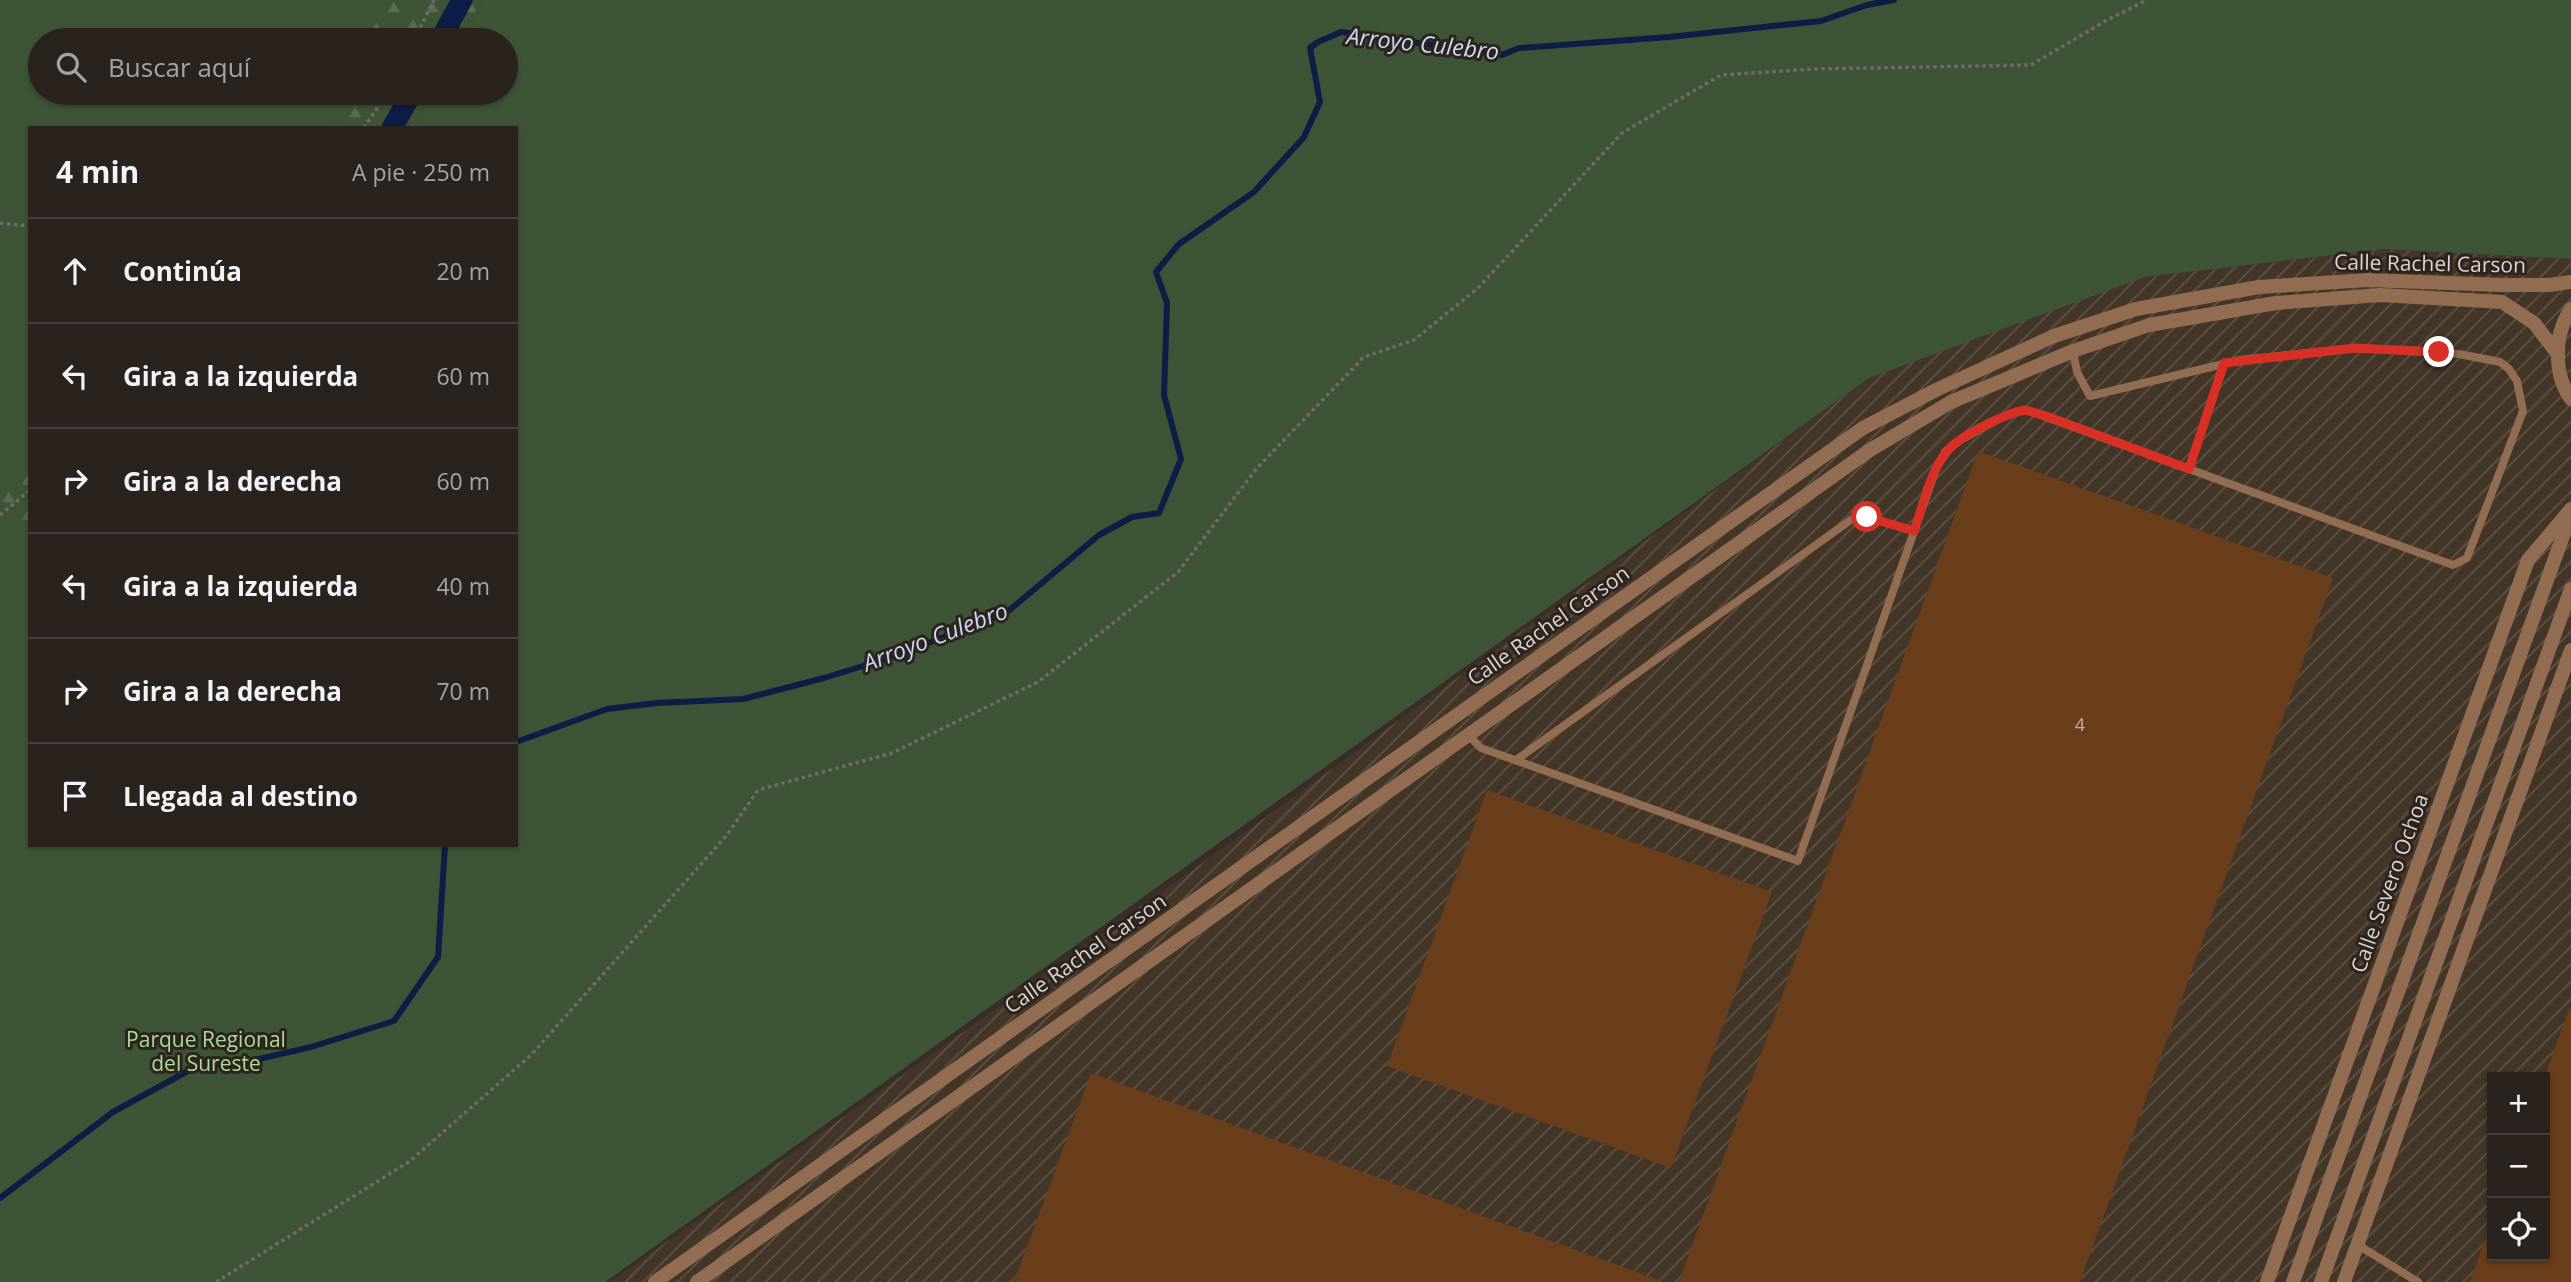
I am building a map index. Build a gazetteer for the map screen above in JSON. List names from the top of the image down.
{
  "streets": {
    "street": ["Calle Rachel Carson", "Calle Severo Ochoa"]
  },
  "water": ["Arroyo Culebro"],
  "parks": ["Parque Regional del Sureste"],
  "house_numbers": ["4"],
  "page": {
    "search": "Buscar aquí",
    "heading": ["4 min", "A pie · 250 m"],
    "list": [
      ["Continúa", "20 m"],
      ["Gira a la izquierda", "60 m"],
      ["Gira a la derecha", "60 m"],
      ["Gira a la izquierda", "40 m"],
      ["Gira a la derecha", "70 m"],
      "Llegada al destino"
    ],
    "map_buttons": ["+", "−"]
  }
}
